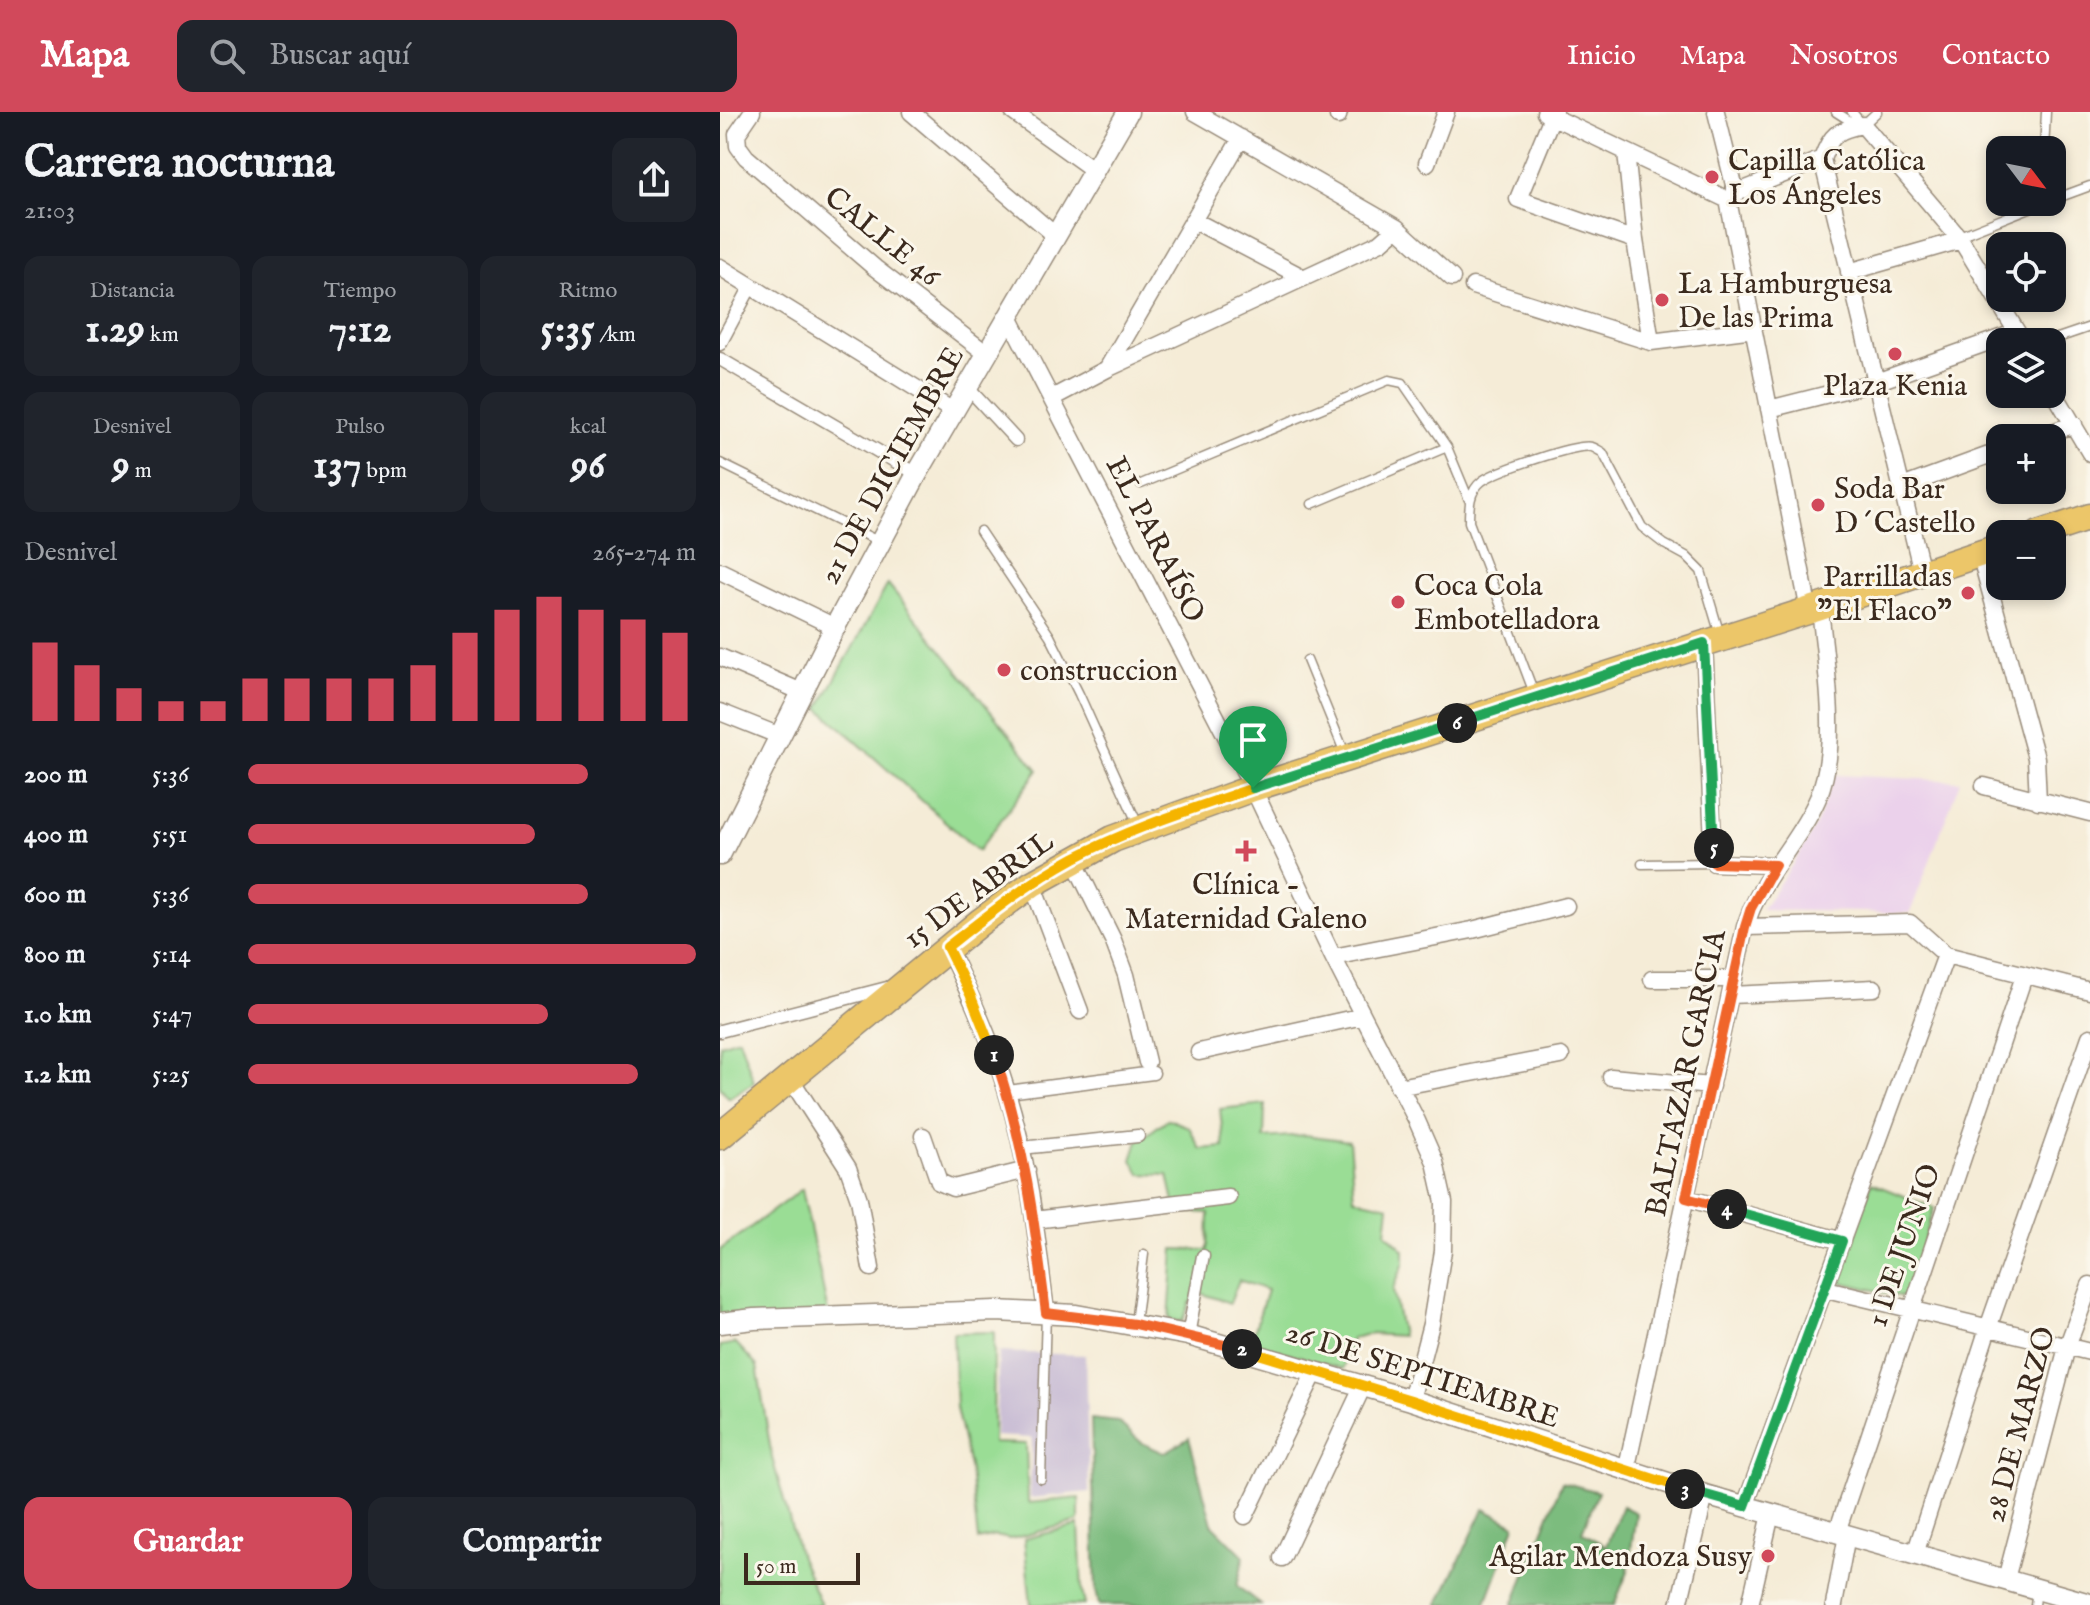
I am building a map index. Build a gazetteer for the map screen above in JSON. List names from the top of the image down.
{
  "streets": {
    "main road": ["15 DE ABRIL"],
    "street": [
      "CALLE 46",
      "21 DE DICIEMBRE",
      "EL PARAÍSO",
      "BALTAZAR GARCIA",
      "1 DE JUNIO",
      "26 DE SEPTIEMBRE",
      "28 DE MARZO"
    ]
  },
  "crossings": [
    ["CALLE 46", "21 DE DICIEMBRE"],
    ["21 DE DICIEMBRE", "EL PARAÍSO"],
    ["EL PARAÍSO", "15 DE ABRIL"],
    ["EL PARAÍSO", "26 DE SEPTIEMBRE"],
    ["15 DE ABRIL", "BALTAZAR GARCIA"],
    ["BALTAZAR GARCIA", "26 DE SEPTIEMBRE"],
    ["1 DE JUNIO", "26 DE SEPTIEMBRE"],
    ["26 DE SEPTIEMBRE", "28 DE MARZO"]
  ],
  "places": {
    "other": [
      "Capilla Católica Los Ángeles",
      "La Hamburguesa De las Prima",
      "Plaza Kenia",
      "Soda Bar D´Castello",
      "Parrilladas \"El Flaco\"",
      "Coca Cola Embotelladora",
      "construccion",
      "Agilar Mendoza Susy"
    ],
    "health": ["Clínica - Maternidad Galeno"]
  },
  "scale_bar": "50 m",
  "north": "bottom right",
  "page": {
    "header": "Mapa",
    "search": "Buscar aquí",
    "nav": [
      "Inicio",
      "Mapa",
      "Nosotros",
      "Contacto"
    ],
    "heading": ["Carrera nocturna", "21:03"],
    "map_buttons": ["+", "−"],
    "stats": [
      ["Distancia", "1.29 km"],
      ["Tiempo", "7:12"],
      ["Ritmo", "5:35 /km"],
      ["Desnivel", "9 m"],
      ["Pulso", "137 bpm"],
      ["kcal", "96"]
    ],
    "chart": ["Desnivel", "265–274 m"],
    "pins": [
      "6",
      "5",
      "1",
      "4",
      "2",
      "3"
    ],
    "list": [
      {
        "name": "200 m",
        "note": "5:36"
      },
      {
        "name": "400 m",
        "note": "5:51"
      },
      {
        "name": "600 m",
        "note": "5:36"
      },
      {
        "name": "800 m",
        "note": "5:14"
      },
      {
        "name": "1.0 km",
        "note": "5:47"
      },
      {
        "name": "1.2 km",
        "note": "5:25"
      }
    ],
    "buttons": ["Guardar", "Compartir"],
    "scale": "50 m"
  }
}
